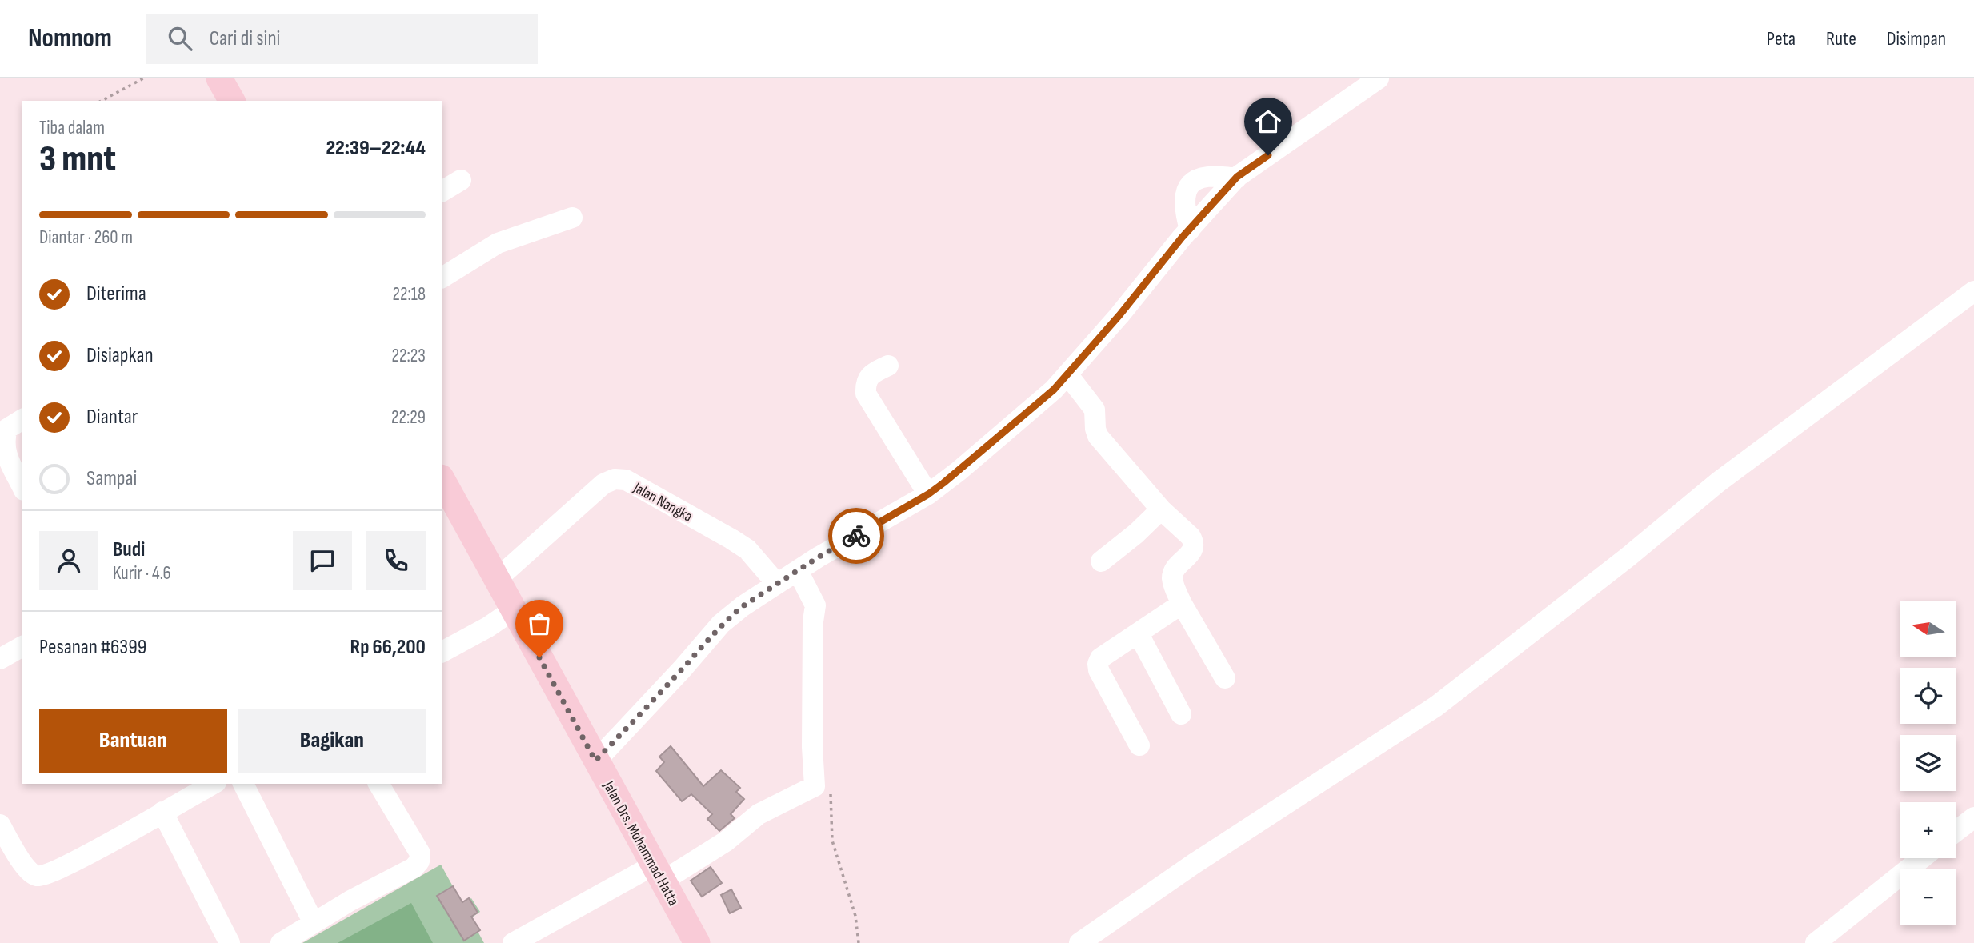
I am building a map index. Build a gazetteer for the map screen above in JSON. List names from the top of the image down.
{
  "streets": {
    "main road": ["Jalan Drs. Mohammad Hatta"],
    "street": ["Jalan Nangka"]
  },
  "crossings": [
    ["Jalan Nangka", "Jalan Drs. Mohammad Hatta"]
  ],
  "north": "left",
  "page": {
    "header": "Nomnom",
    "search": "Cari di sini",
    "nav": ["Peta", "Rute", "Disimpan"],
    "heading": ["3 mnt", "Tiba dalam", "22:39–22:44"],
    "panel": [
      "Budi",
      "Kurir · 4.6",
      "Pesanan #6399",
      "Rp 66,200"
    ],
    "bar": "Diantar · 260 m",
    "list": [
      ["Diterima", "22:18"],
      ["Disiapkan", "22:23"],
      ["Diantar", "22:29"],
      "Sampai"
    ],
    "map_buttons": ["+", "−"],
    "buttons": ["Bantuan", "Bagikan"]
  }
}
